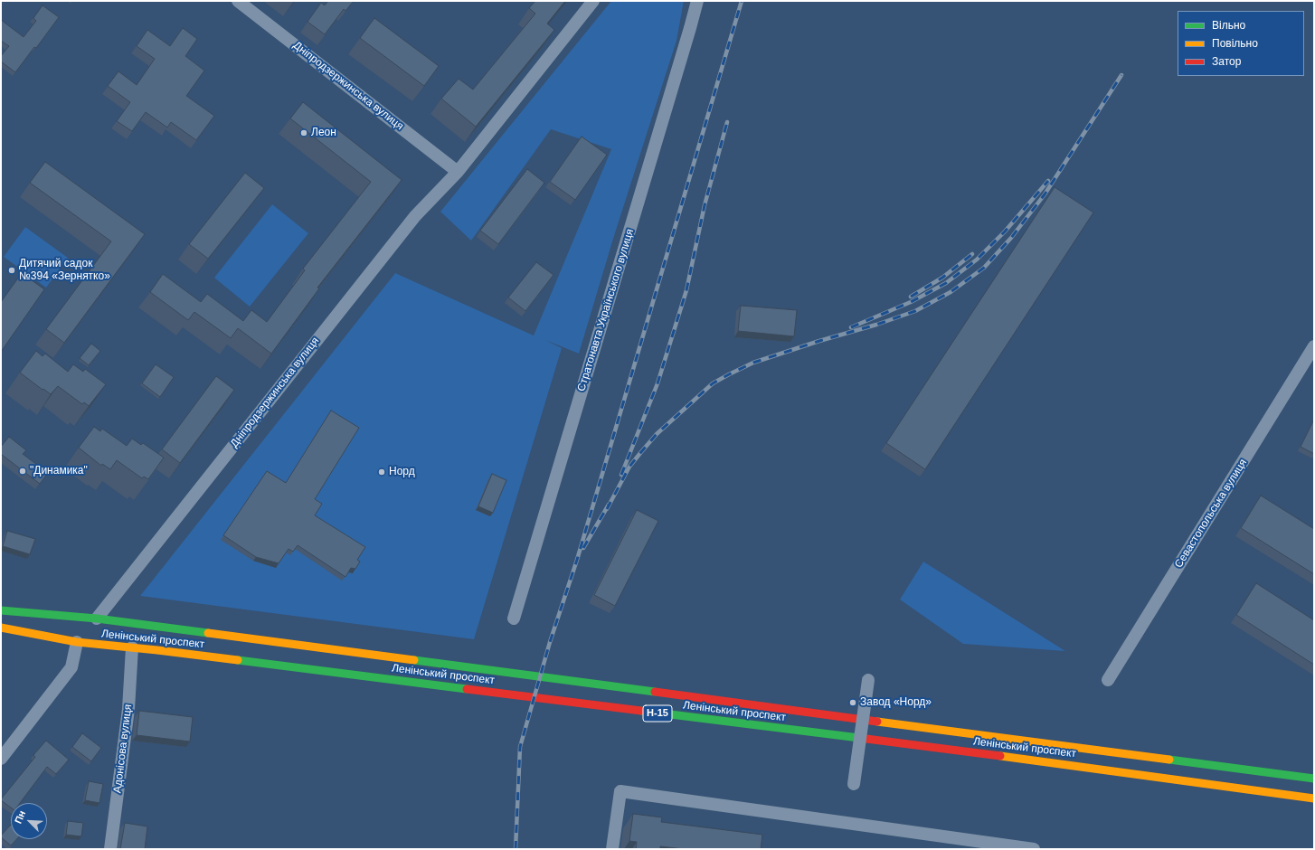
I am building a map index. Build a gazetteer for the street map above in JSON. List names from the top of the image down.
{
  "streets": {
    "main road": ["Ленінський проспект", "Н-15"],
    "street": [
      "Дніпродзержинська вулиця",
      "Стратонавта Українського вулиця",
      "Севастопольська вулиця",
      "Адонісова вулиця"
    ]
  },
  "crossings": [
    ["Дніпродзержинська вулиця", "Ленінський проспект"],
    ["Ленінський проспект", "Адонісова вулиця"]
  ],
  "places": [
    "Леон",
    "Дитячий садок №394 «Зернятко»",
    "\"Динамика\"",
    "Норд",
    "Завод «Норд»"
  ],
  "legend": ["Вільно", "Повільно", "Затор"],
  "north": "top left"
}
